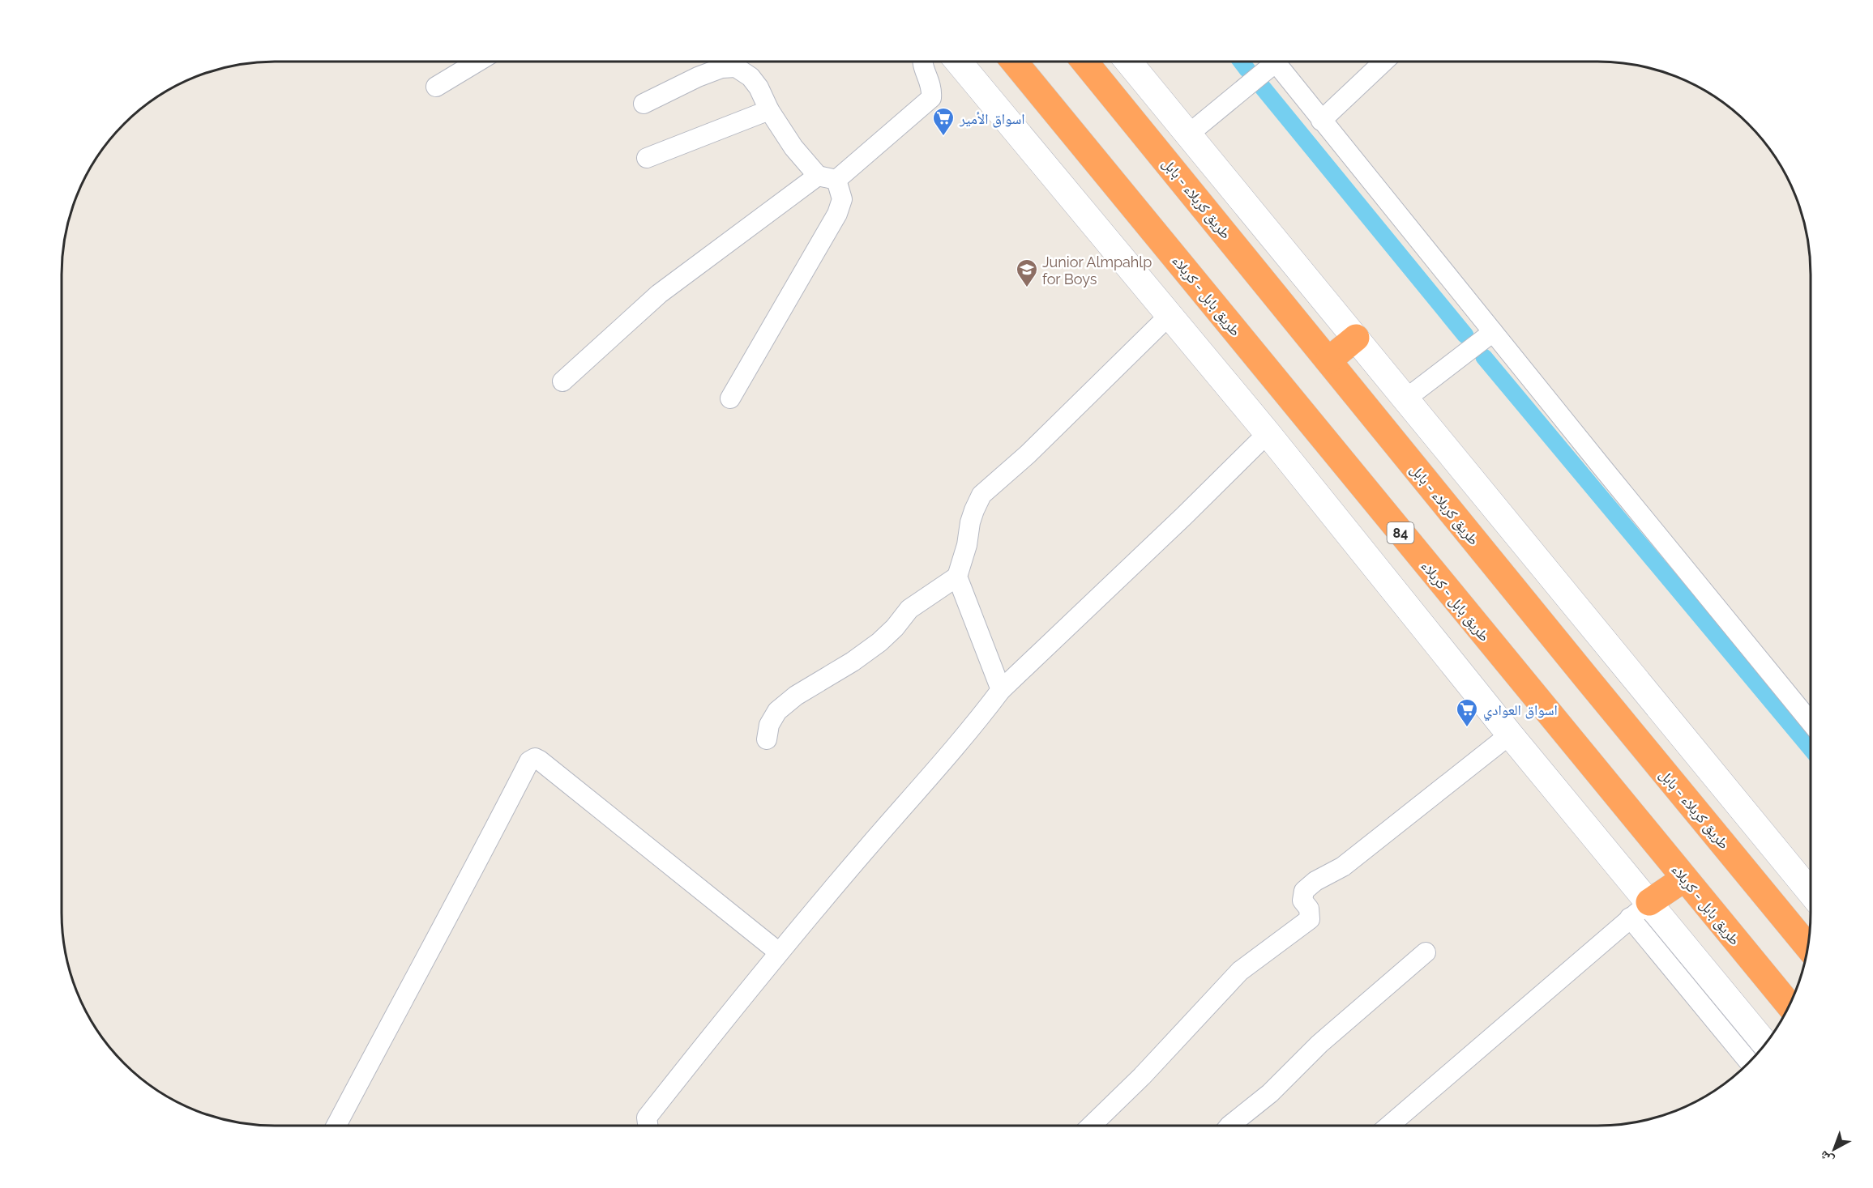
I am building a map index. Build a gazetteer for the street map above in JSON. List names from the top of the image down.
{
  "streets": {
    "highway": ["طريق كربلاء - بابل", "طريق بابل - كربلاء", "84"]
  },
  "places": {
    "supermarket": ["اسواق الأمير", "اسواق العوادي"],
    "school or university": ["Junior Almpahlp for Boys"]
  },
  "north": "bottom left"
}
